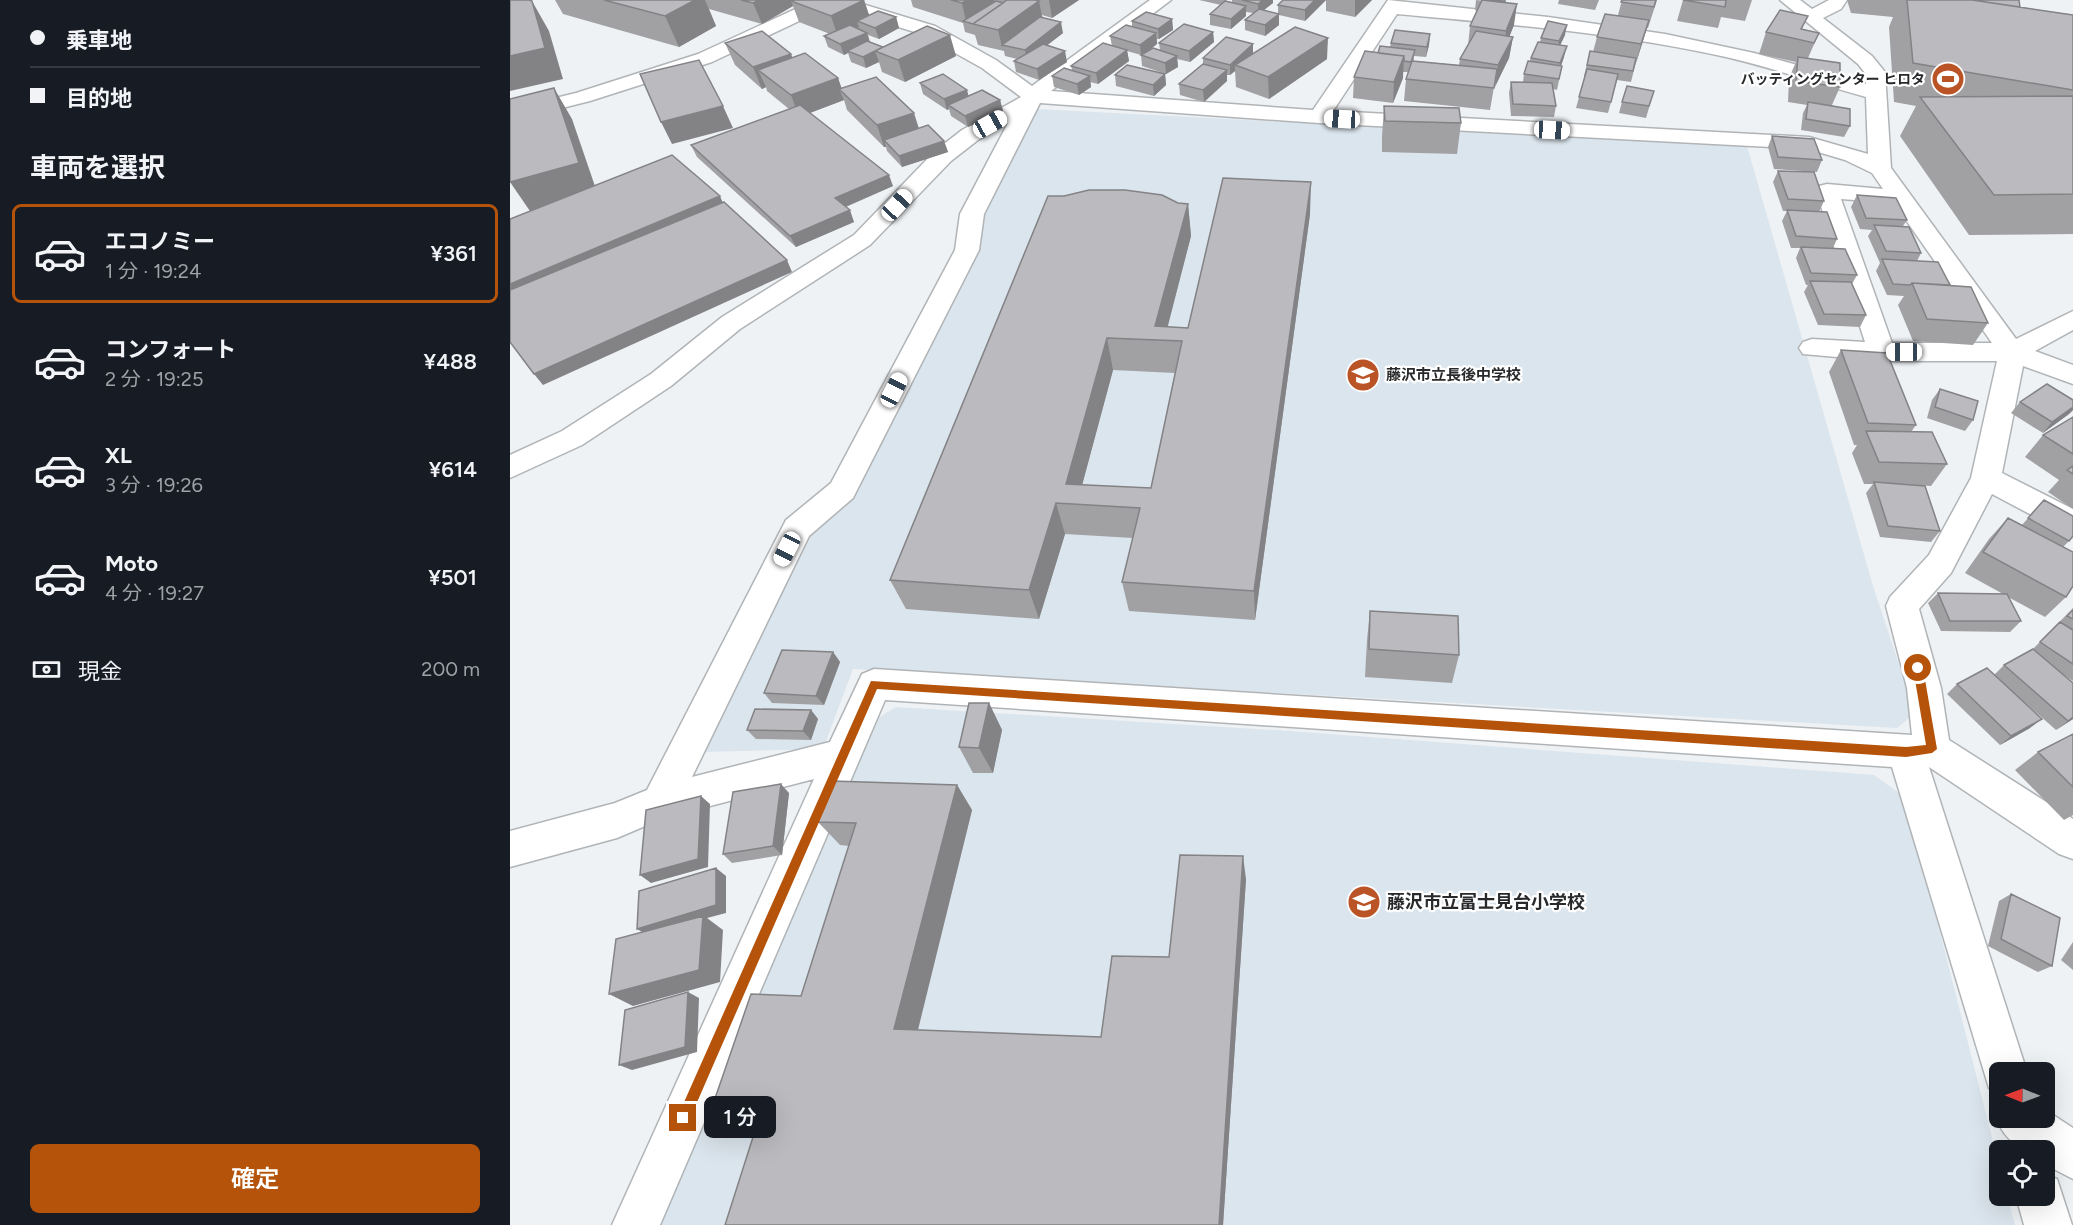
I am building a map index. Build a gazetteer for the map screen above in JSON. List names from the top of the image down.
{
  "places": {
    "sports": ["バッティングセンター ヒロタ"],
    "school or university": ["藤沢市立長後中学校", "藤沢市立富士見台小学校"]
  },
  "north": "left",
  "page": {
    "banner": ["乗車地", "目的地"],
    "heading": "車両を選択",
    "list": [
      {
        "name": "エコノミー",
        "note": "1 分 · 19:24",
        "value": "¥361"
      },
      {
        "name": "コンフォート",
        "note": "2 分 · 19:25",
        "value": "¥488"
      },
      {
        "name": "XL",
        "note": "3 分 · 19:26",
        "value": "¥614"
      },
      {
        "name": "Moto",
        "note": "4 分 · 19:27",
        "value": "¥501"
      }
    ],
    "pay": ["現金", "200 m"],
    "bubble": "1 分",
    "buttons": "確定"
  }
}
